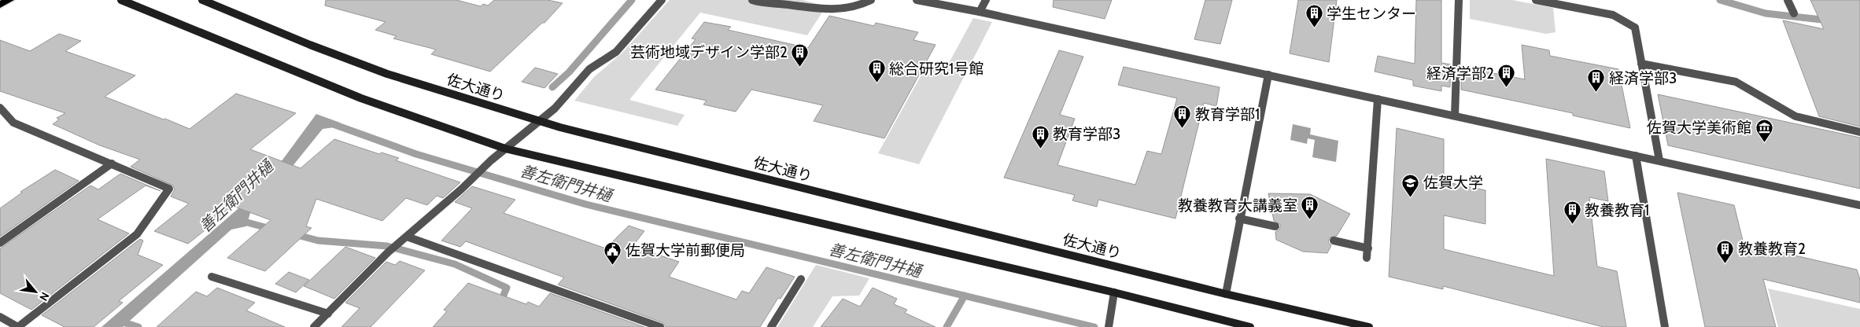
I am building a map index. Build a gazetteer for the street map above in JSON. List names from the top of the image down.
{
  "streets": {
    "main road": ["佐大通り"]
  },
  "water": ["善左衛門井樋"],
  "places": {
    "building": [
      "学生センター",
      "芸術地域デザイン学部2",
      "総合研究1号館",
      "経済学部2",
      "経済学部3",
      "教育学部1",
      "教育学部3",
      "教養教育大講義室",
      "教養教育1",
      "教養教育2"
    ],
    "museum": ["佐賀大学美術館"],
    "school or university": ["佐賀大学"],
    "public building": ["佐賀大学前郵便局"]
  },
  "north": "bottom right"
}
